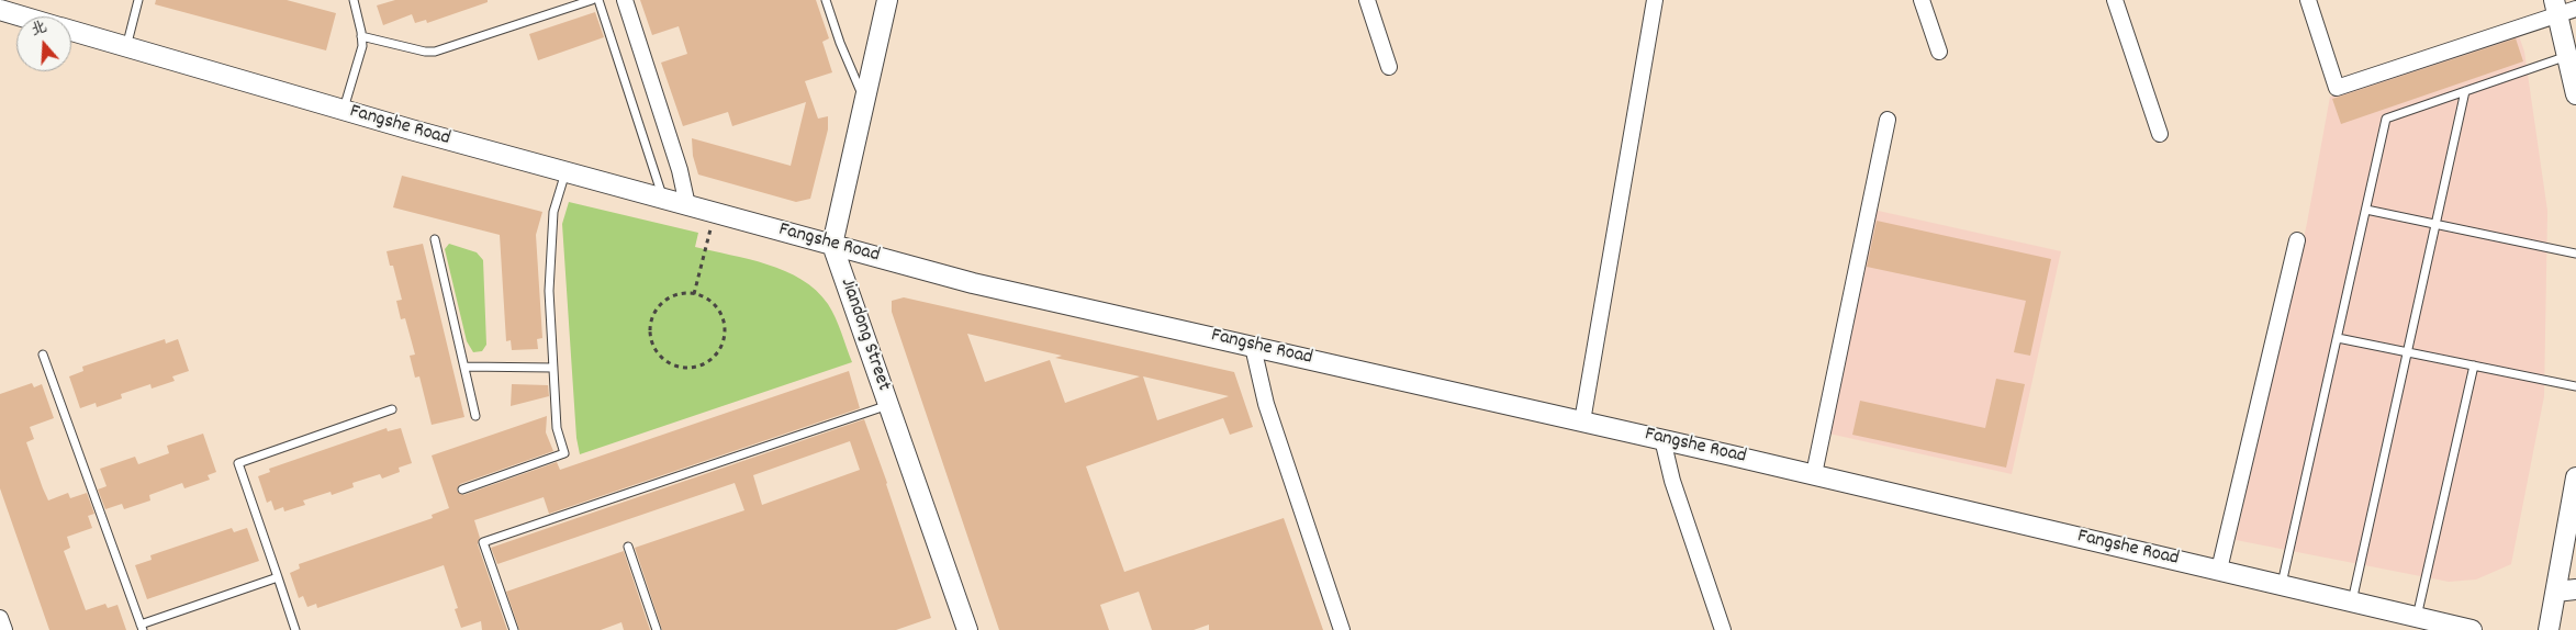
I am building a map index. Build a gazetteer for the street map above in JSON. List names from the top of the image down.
{
  "streets": {
    "street": ["Fangshe Road", "Jiandong Street"]
  },
  "crossings": [
    ["Fangshe Road", "Jiandong Street"]
  ],
  "north": "top"
}
